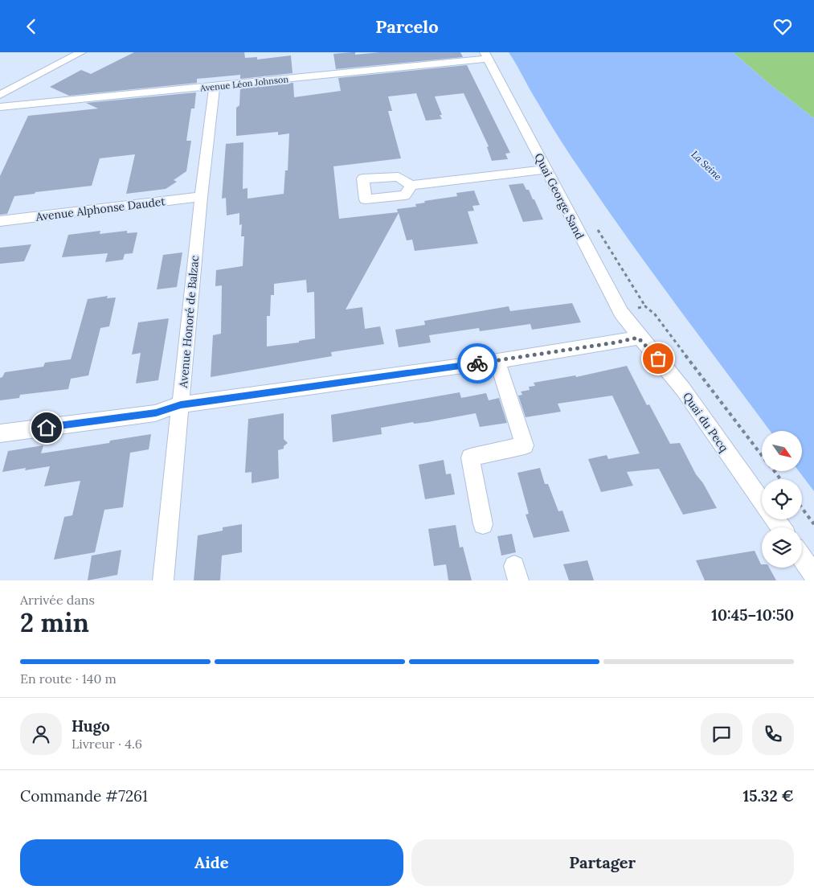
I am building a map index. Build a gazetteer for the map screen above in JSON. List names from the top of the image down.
{
  "streets": {
    "street": [
      "Avenue Léon Johnson",
      "Quai George Sand",
      "Avenue Alphonse Daudet",
      "Avenue Honoré de Balzac",
      "Quai du Pecq"
    ]
  },
  "crossings": [
    ["Avenue Léon Johnson", "Quai George Sand"],
    ["Avenue Léon Johnson", "Avenue Honoré de Balzac"],
    ["Quai George Sand", "Quai du Pecq"],
    ["Avenue Alphonse Daudet", "Avenue Honoré de Balzac"]
  ],
  "water": ["La Seine"],
  "north": "bottom right",
  "page": {
    "header": "Parcelo",
    "heading": ["2 min", "Arrivée dans", "10:45–10:50"],
    "panel": [
      "Hugo",
      "Livreur · 4.6",
      "Commande #7261",
      "15.32 €"
    ],
    "bar": "En route · 140 m",
    "buttons": ["Aide", "Partager"]
  }
}
